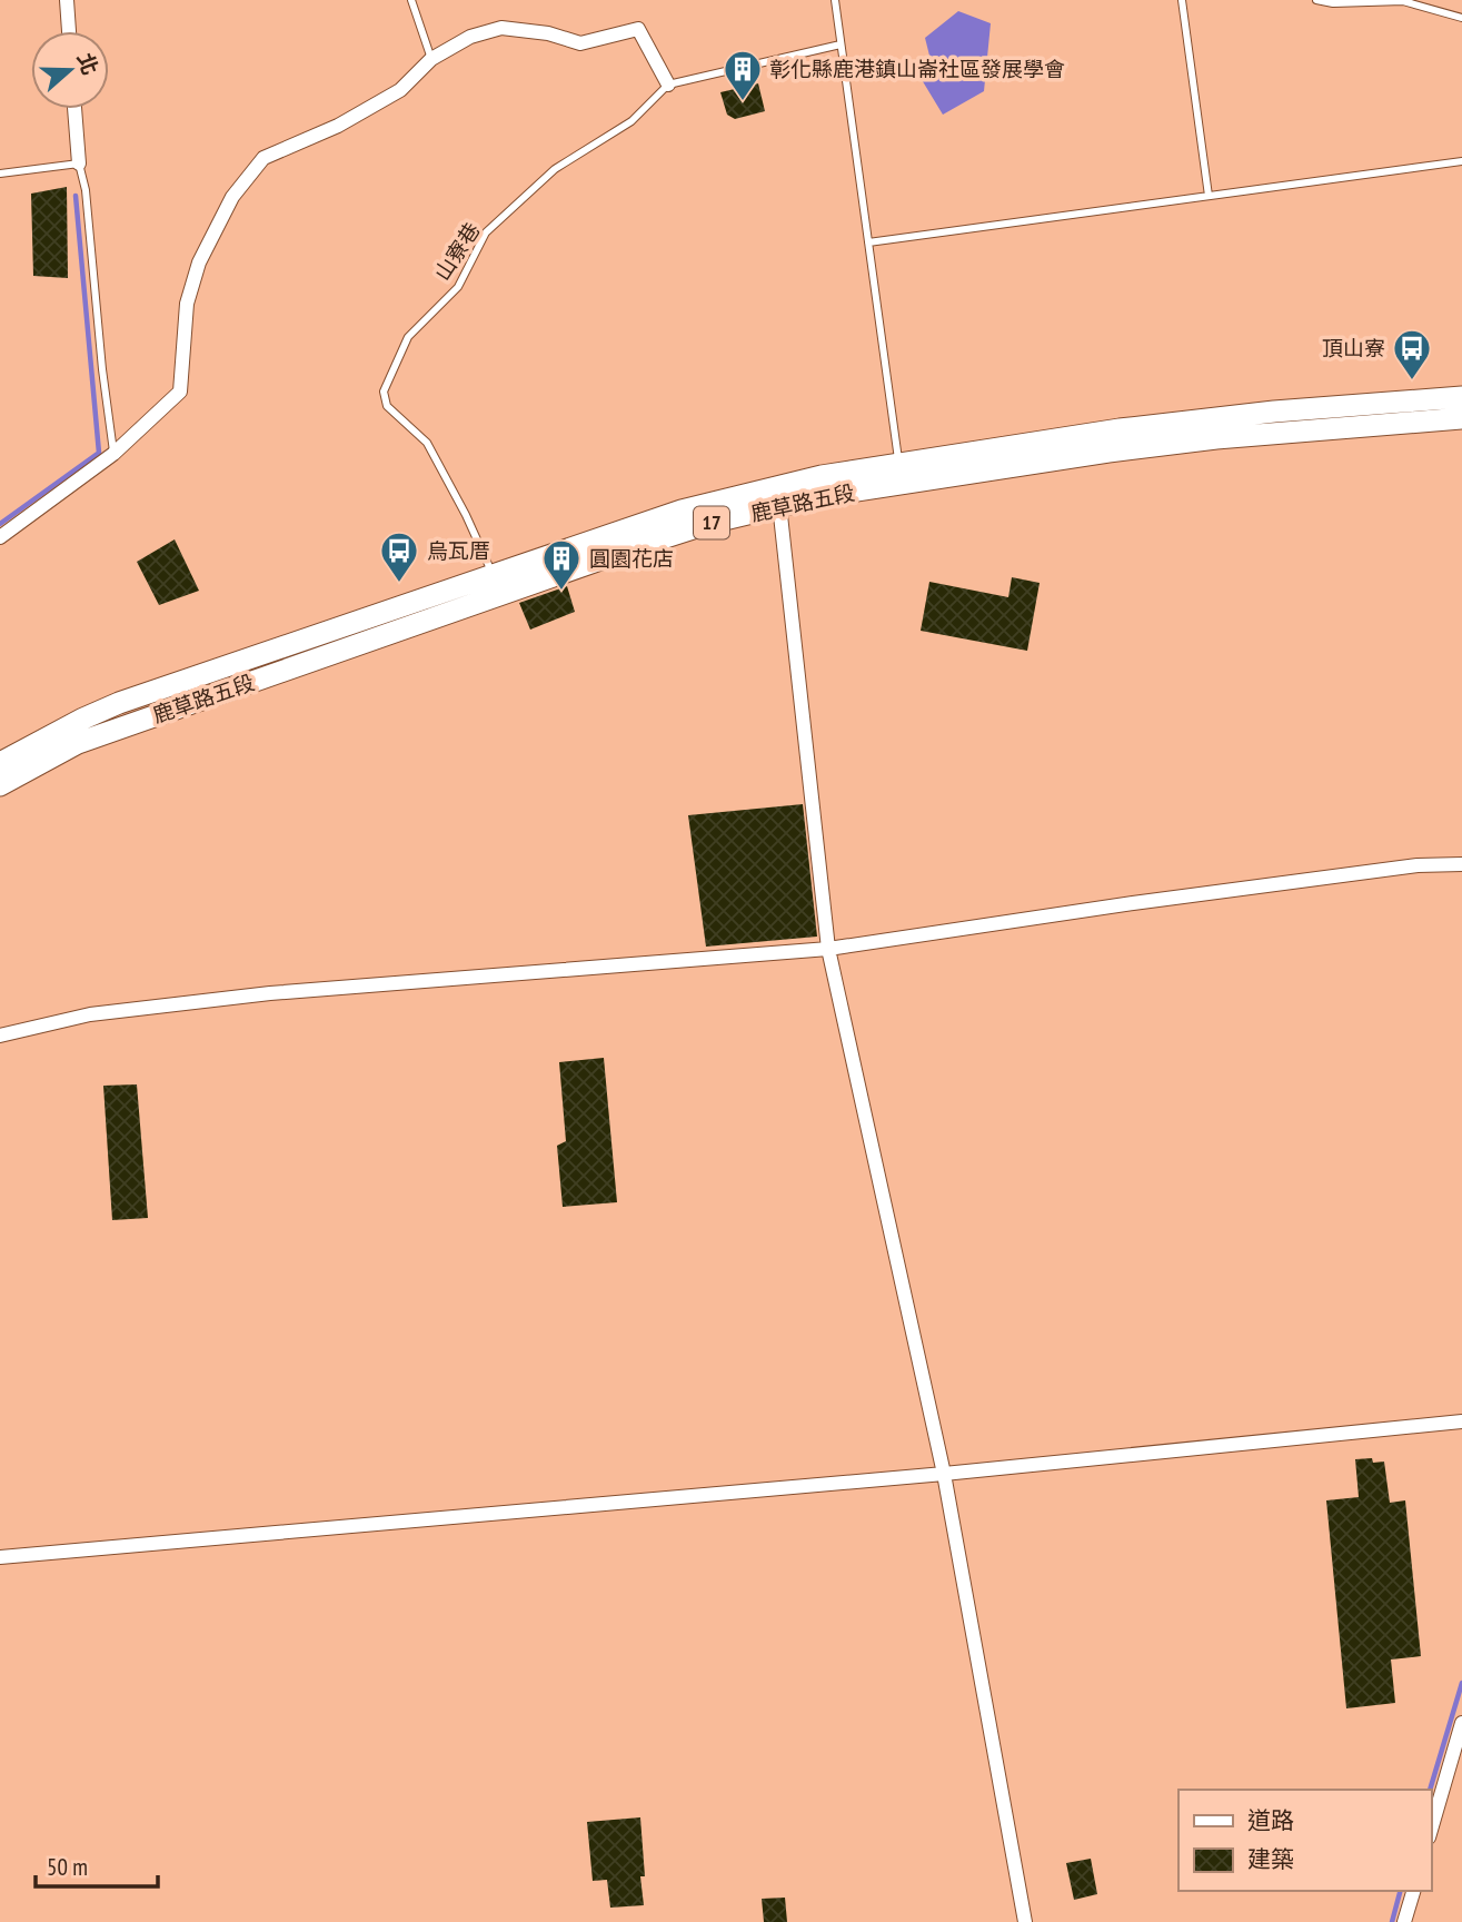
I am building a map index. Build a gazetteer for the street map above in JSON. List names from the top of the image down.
{
  "streets": {
    "main road": ["鹿草路五段", "17"],
    "lane": ["山寮巷"]
  },
  "crossings": [
    ["山寮巷", "鹿草路五段"]
  ],
  "places": {
    "building": ["彰化縣鹿港鎮山崙社區發展學會", "圓園花店"],
    "bus stop": ["頂山寮", "烏瓦厝"]
  },
  "legend": ["道路", "建築"],
  "scale_bar": "50 m",
  "north": "right"
}
